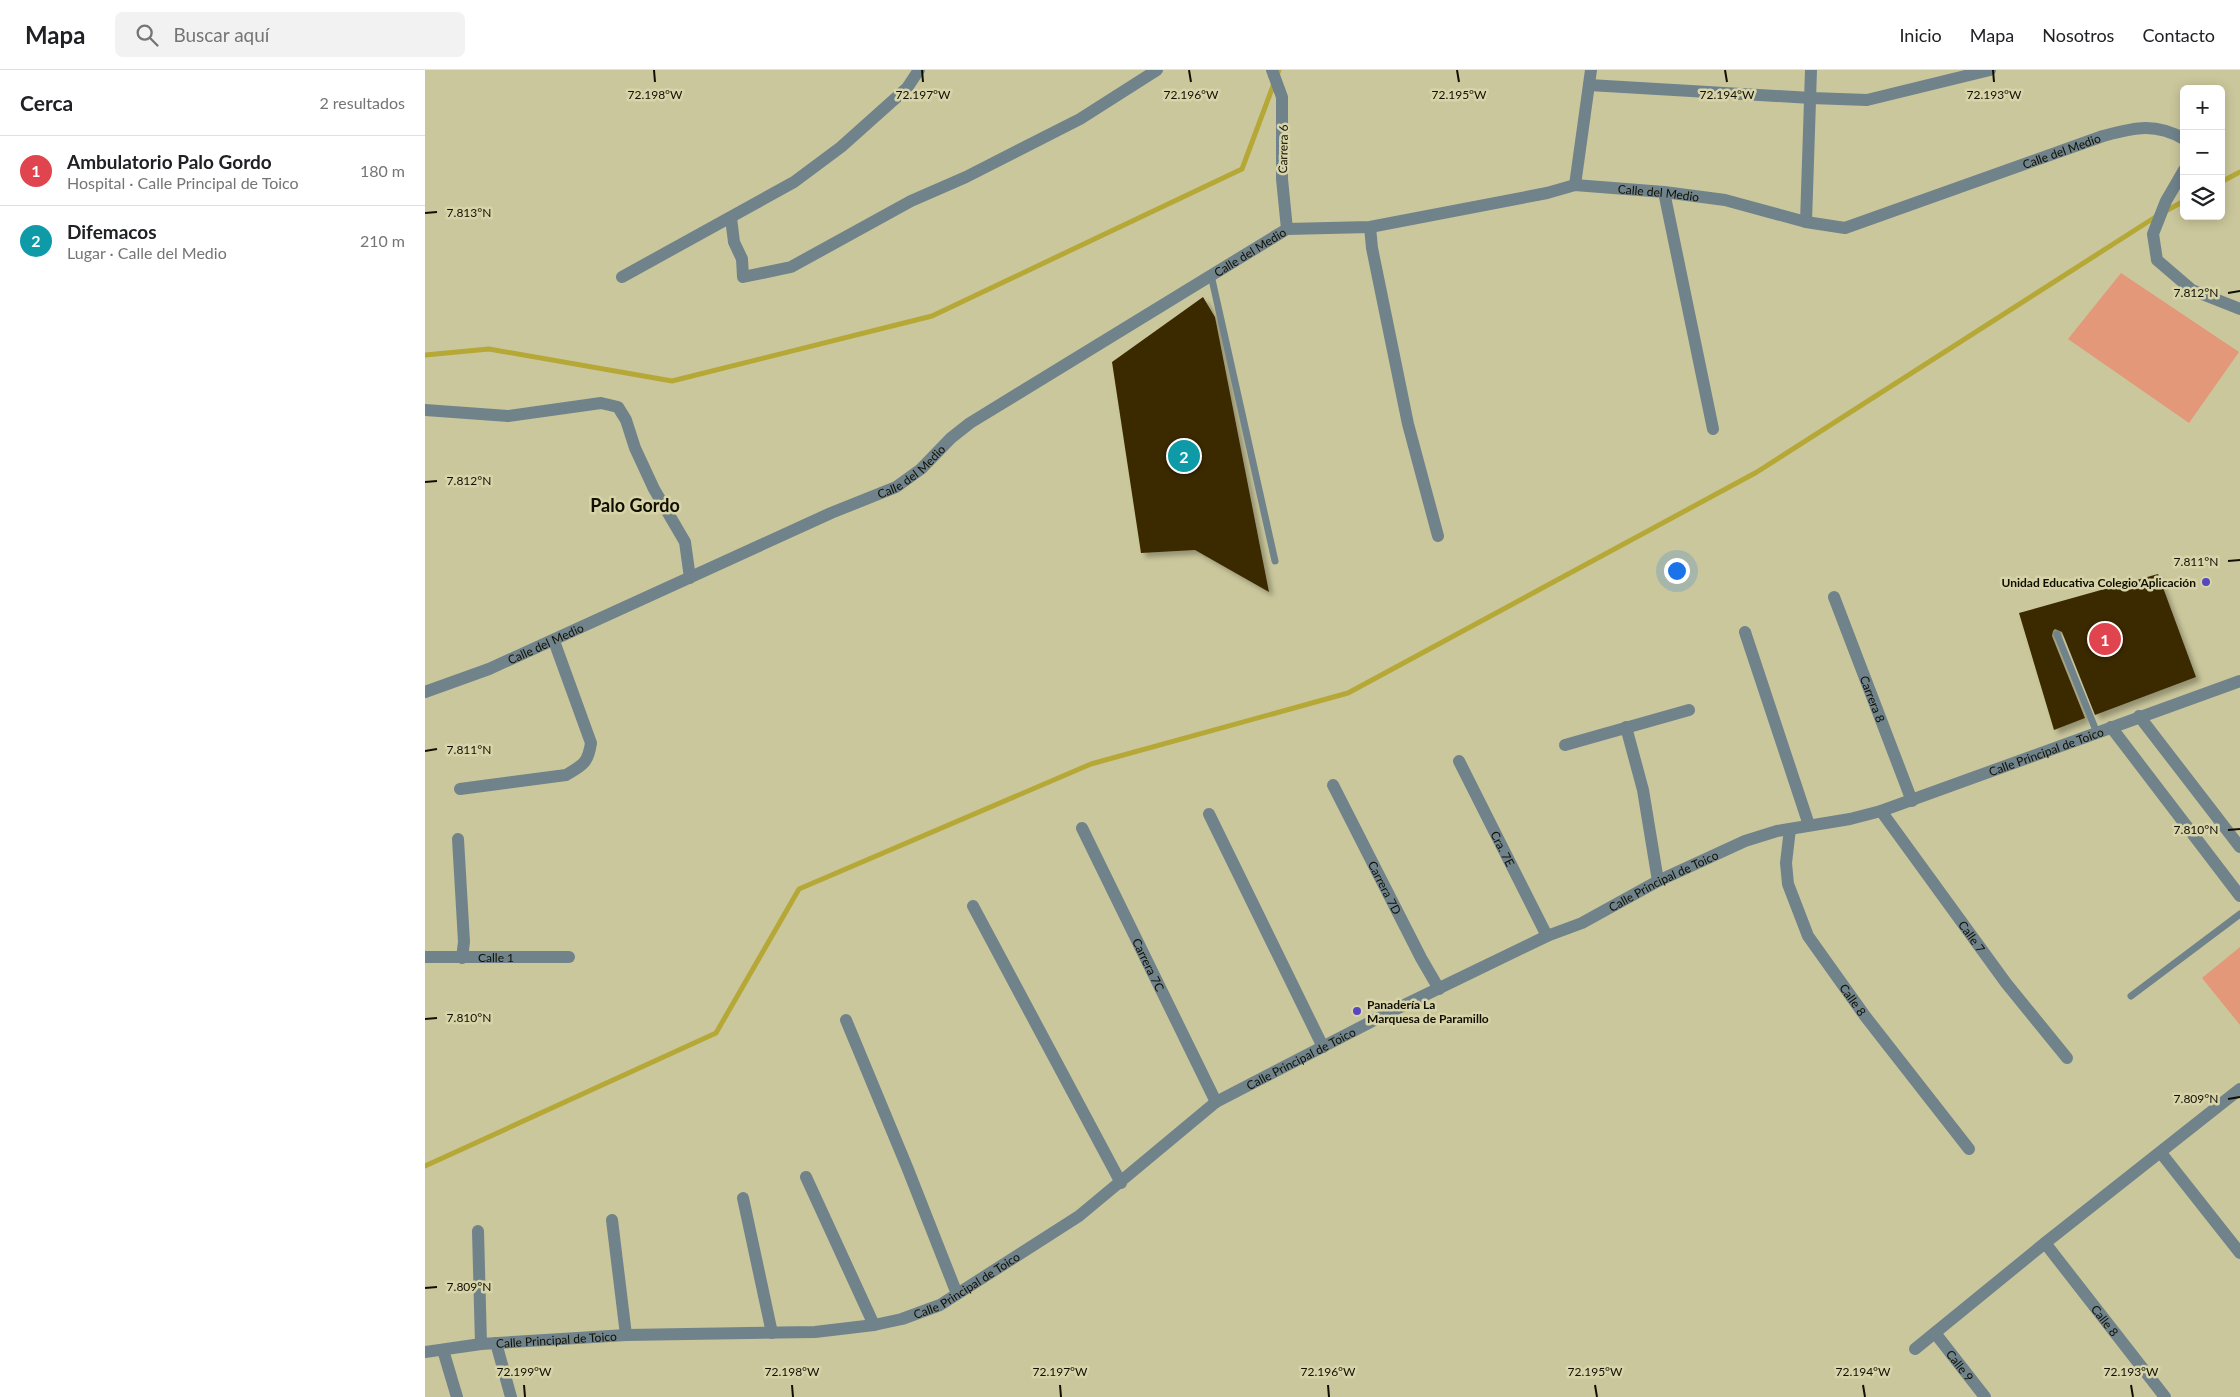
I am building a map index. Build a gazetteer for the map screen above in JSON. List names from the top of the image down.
{
  "streets": {
    "street": [
      "Carrera 6",
      "Calle del Medio",
      "Carrera 8",
      "Calle Principal de Toico",
      "Cra. 7E",
      "Carrera 7D",
      "Calle 7",
      "Calle 1",
      "Carrera 7C",
      "Calle 8",
      "Calle 9"
    ]
  },
  "crossings": [
    ["Carrera 6", "Calle del Medio"],
    ["Carrera 8", "Calle Principal de Toico"],
    ["Calle Principal de Toico", "Cra. 7E"],
    ["Calle Principal de Toico", "Carrera 7D"],
    ["Calle Principal de Toico", "Calle 7"],
    ["Calle Principal de Toico", "Carrera 7C"],
    ["Calle Principal de Toico", "Calle 8"]
  ],
  "districts": ["Palo Gordo"],
  "places": ["Unidad Educativa Colegio Aplicación", "Panadería La Marquesa de Paramillo"],
  "page": {
    "header": "Mapa",
    "search": "Buscar aquí",
    "nav": [
      "Inicio",
      "Mapa",
      "Nosotros",
      "Contacto"
    ],
    "heading": ["Cerca", "2 resultados"],
    "map_buttons": ["+", "−"],
    "list": [
      {
        "mark": "1",
        "name": "Ambulatorio Palo Gordo",
        "note": "Hospital · Calle Principal de Toico",
        "value": "180 m"
      },
      {
        "mark": "2",
        "name": "Difemacos",
        "note": "Lugar · Calle del Medio",
        "value": "210 m"
      }
    ],
    "pins": ["2", "1"]
  },
  "coordinates": [
    "72.198°W",
    "72.197°W",
    "72.196°W",
    "72.195°W",
    "72.194°W",
    "72.193°W",
    "7.813°N",
    "7.812°N",
    "7.811°N",
    "7.810°N",
    "7.809°N",
    "72.199°W"
  ]
}
